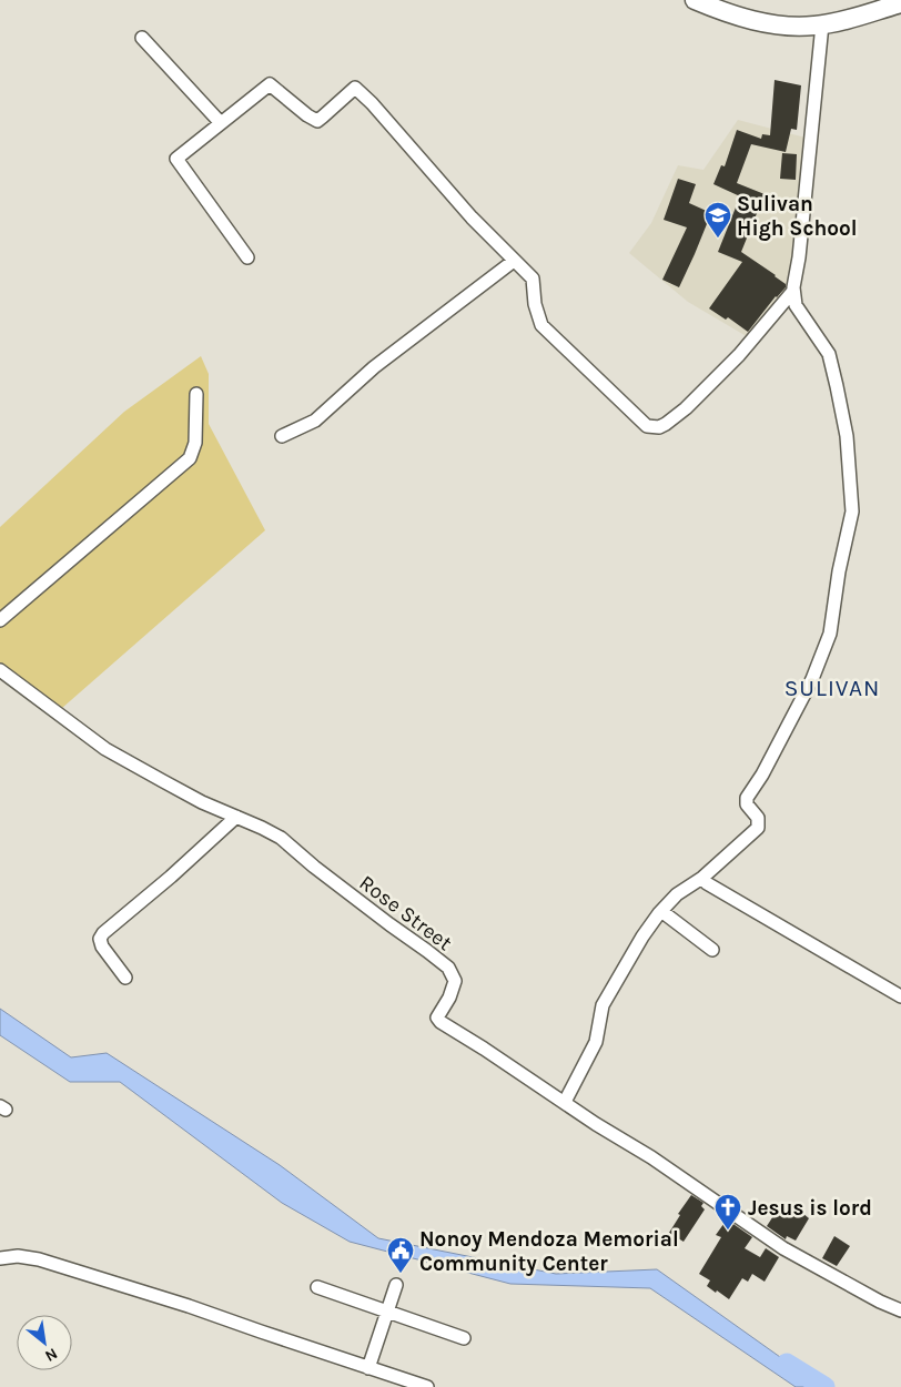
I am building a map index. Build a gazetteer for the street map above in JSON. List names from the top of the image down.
{
  "streets": {
    "street": ["Rose Street"]
  },
  "districts": ["SULIVAN"],
  "places": {
    "school or university": ["Sulivan High School"],
    "church": ["Jesus is lord"],
    "public building": ["Nonoy Mendoza Memorial Community Center"]
  },
  "north": "bottom right"
}
